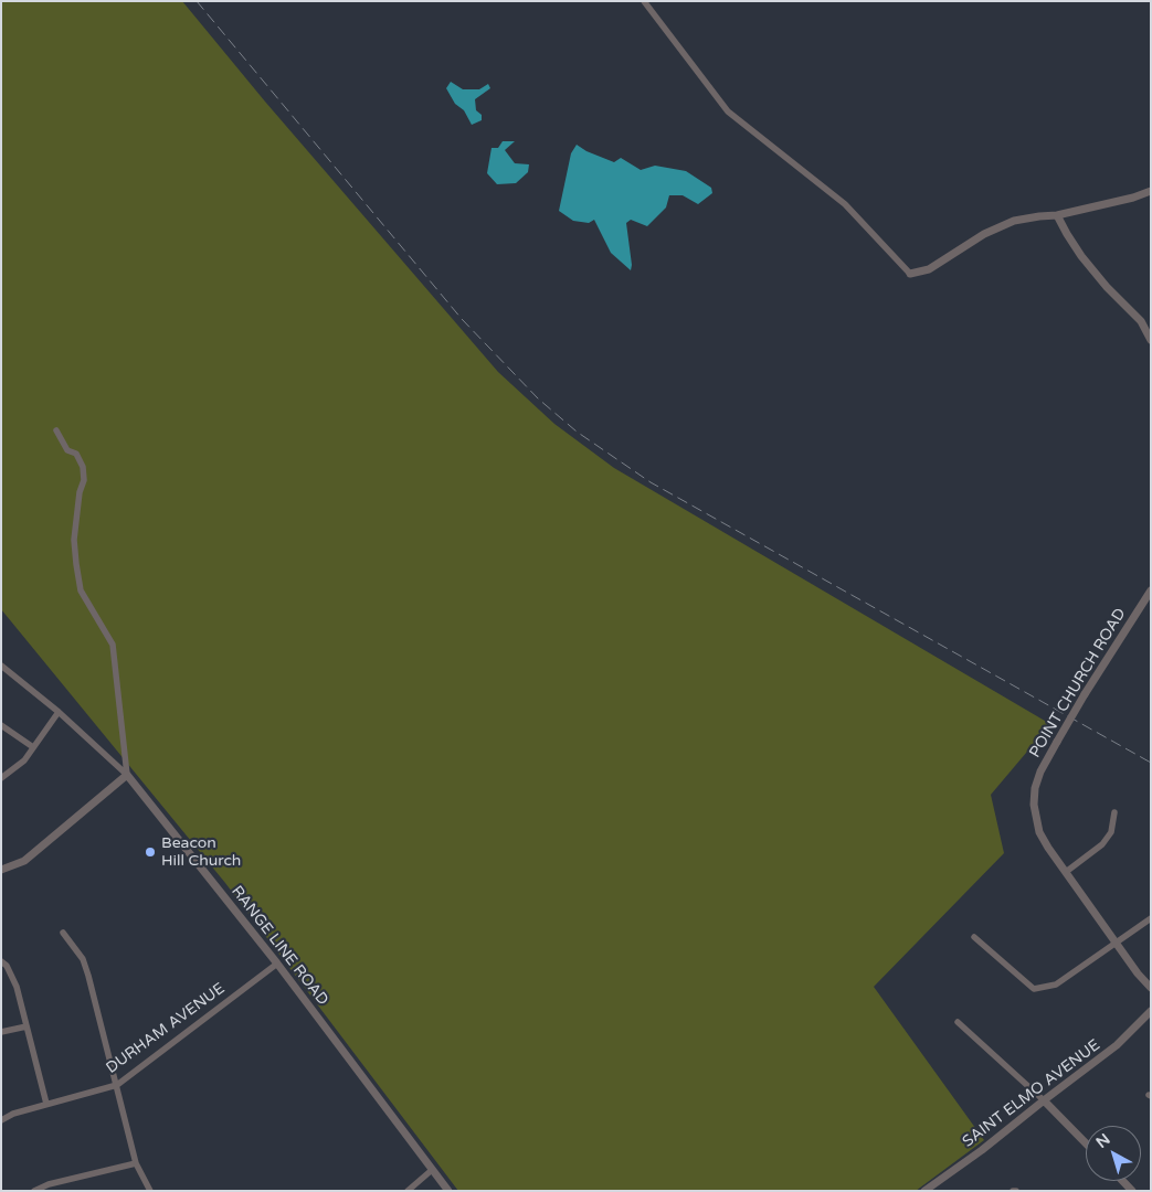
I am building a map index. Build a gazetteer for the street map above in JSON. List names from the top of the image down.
{
  "streets": {
    "street": [
      "POINT CHURCH ROAD",
      "RANGE LINE ROAD",
      "DURHAM AVENUE",
      "SAINT ELMO AVENUE"
    ]
  },
  "crossings": [
    ["RANGE LINE ROAD", "DURHAM AVENUE"]
  ],
  "places": ["Beacon Hill Church"],
  "north": "top left"
}
